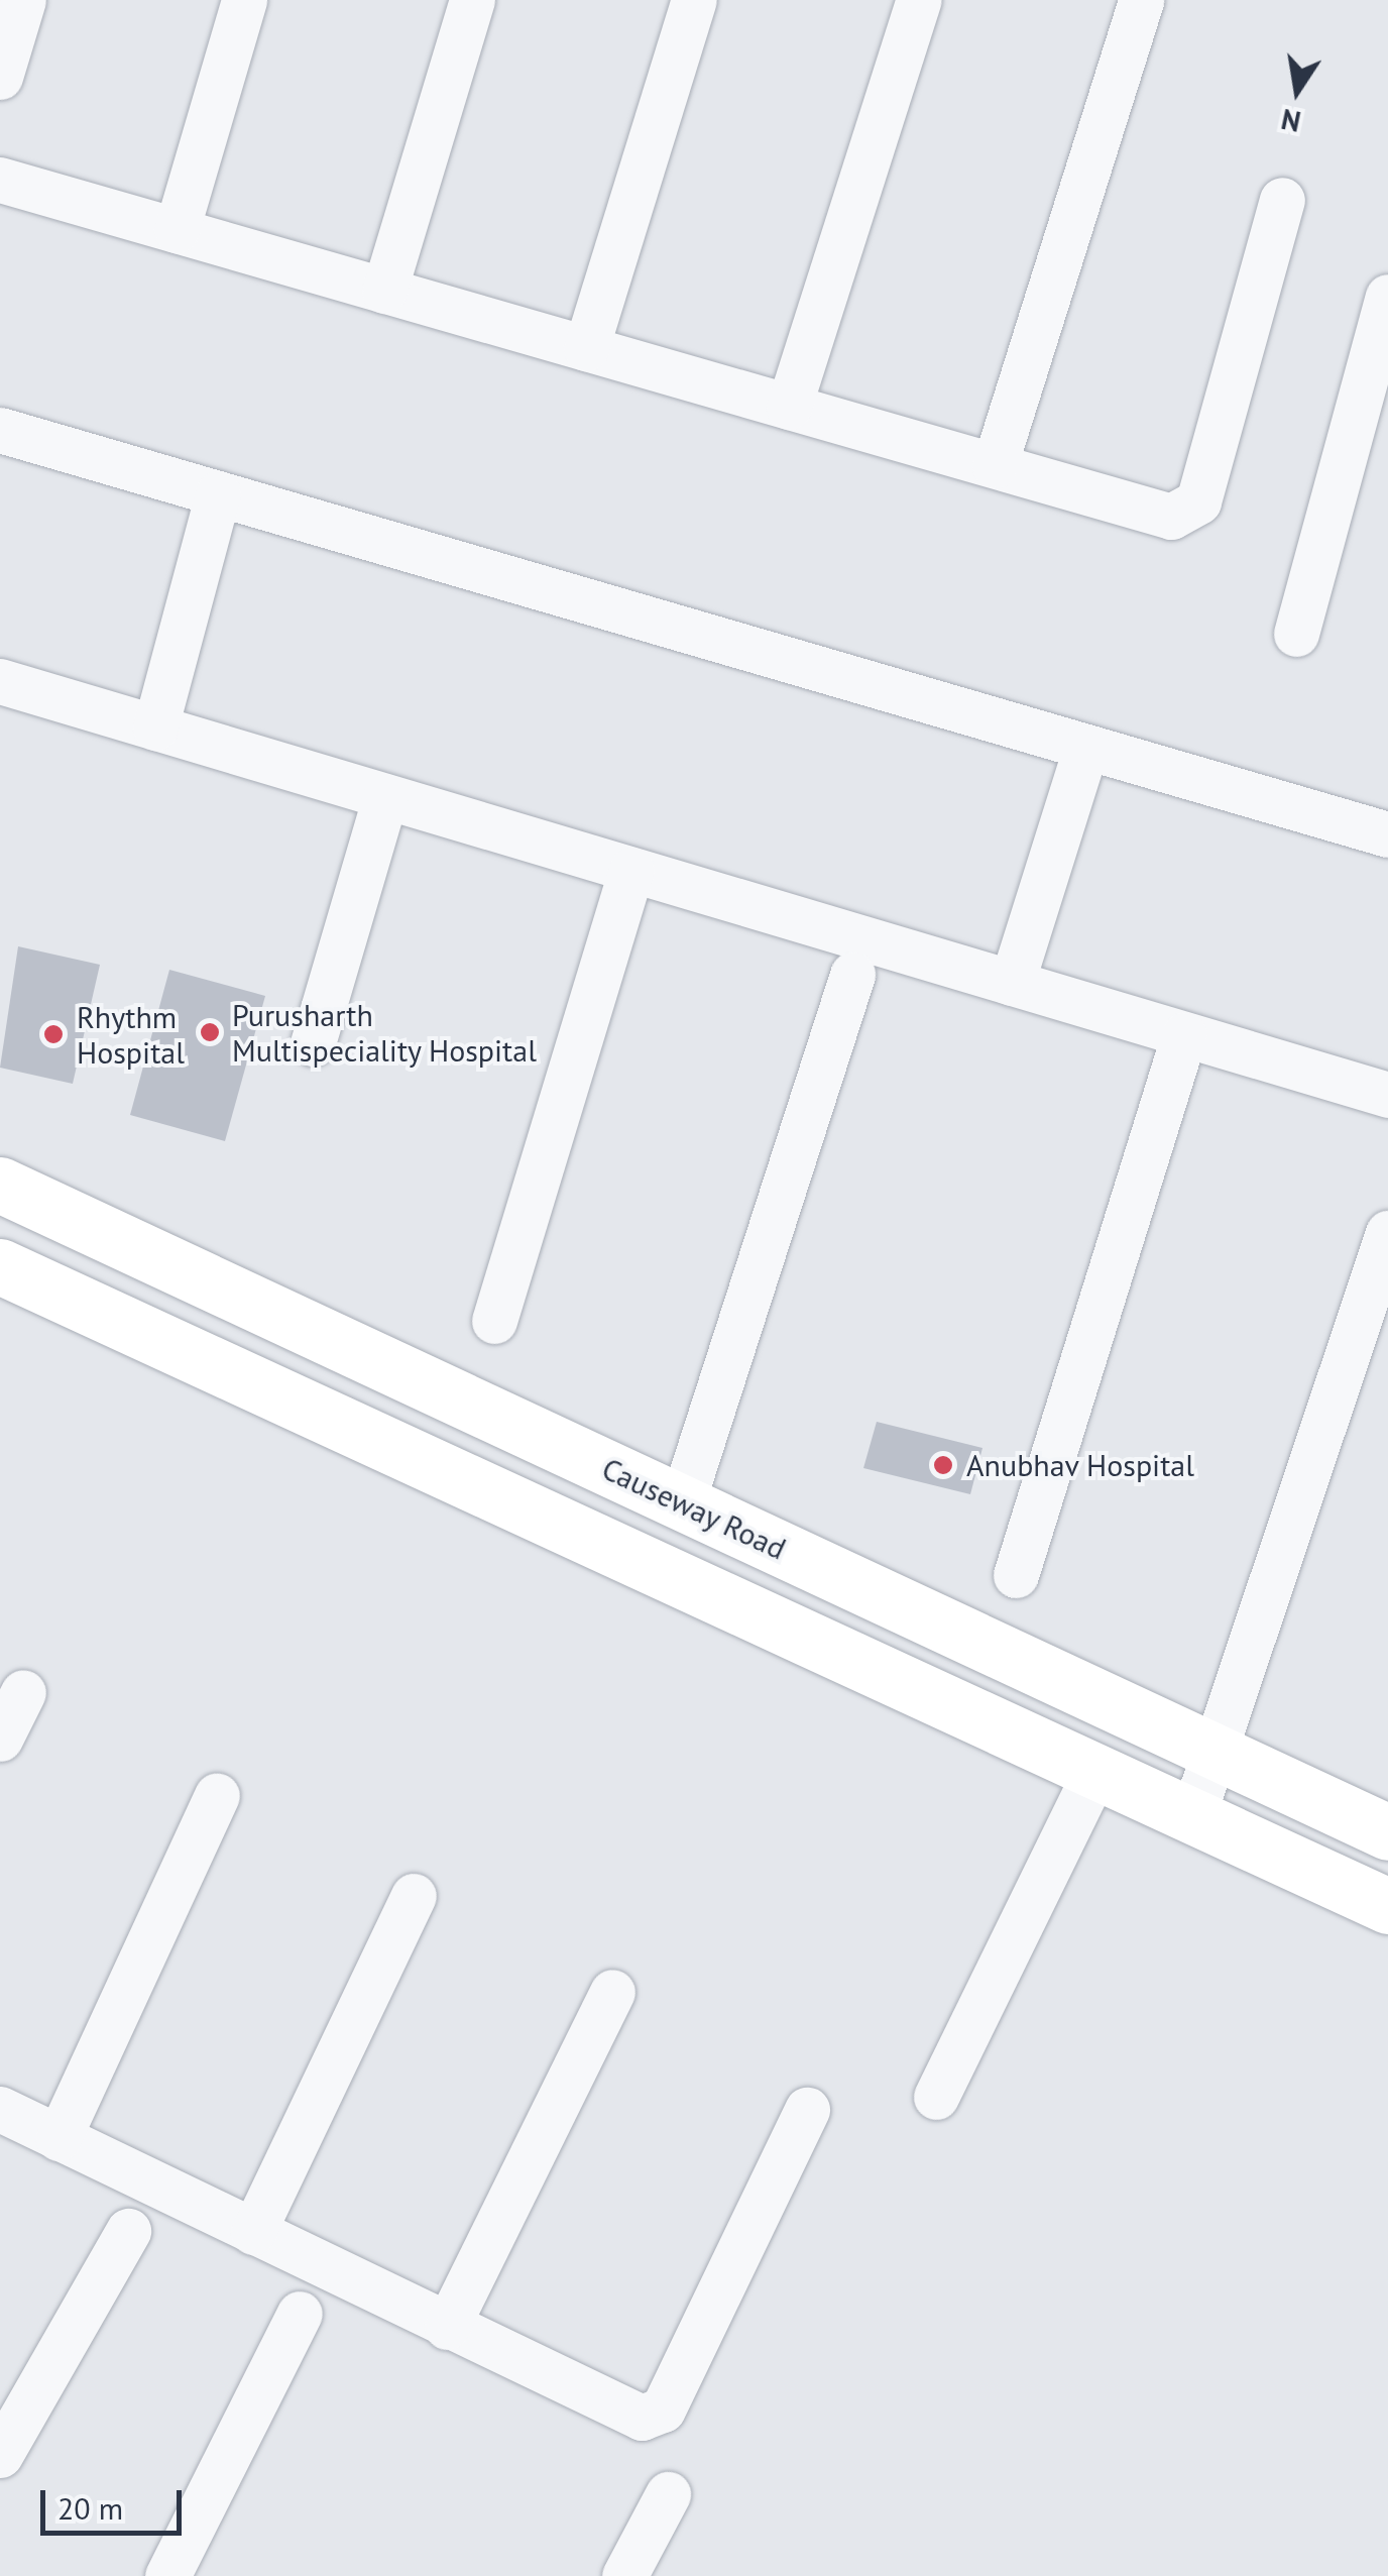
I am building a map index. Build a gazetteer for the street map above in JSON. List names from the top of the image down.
{
  "streets": {
    "main road": ["Causeway Road"]
  },
  "places": ["Purusharth Multispeciality Hospital", "Rhythm Hospital", "Anubhav Hospital"],
  "scale_bar": "20 m",
  "north": "bottom"
}
